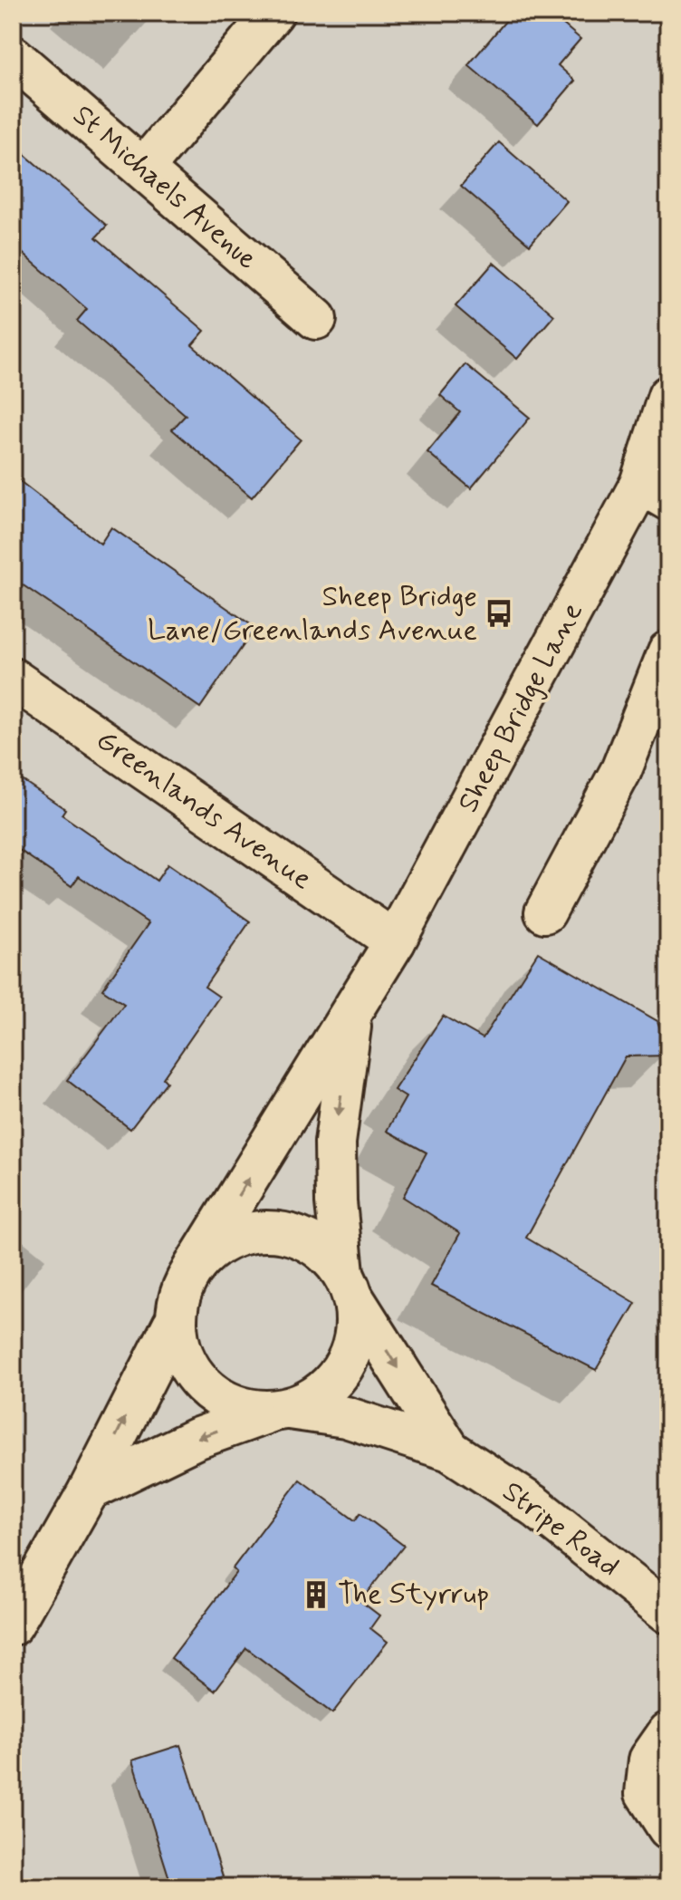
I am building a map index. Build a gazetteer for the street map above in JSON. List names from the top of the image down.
{
  "streets": {
    "main road": [
      "St Michaels Avenue",
      "Sheep Bridge Lane",
      "Greenlands Avenue",
      "Stripe Road"
    ]
  },
  "crossings": [
    ["Sheep Bridge Lane", "Greenlands Avenue"],
    ["Sheep Bridge Lane", "Stripe Road"]
  ],
  "places": {
    "bus stop": ["Sheep Bridge Lane/Greenlands Avenue"],
    "building": ["The Styrrup"]
  }
}
